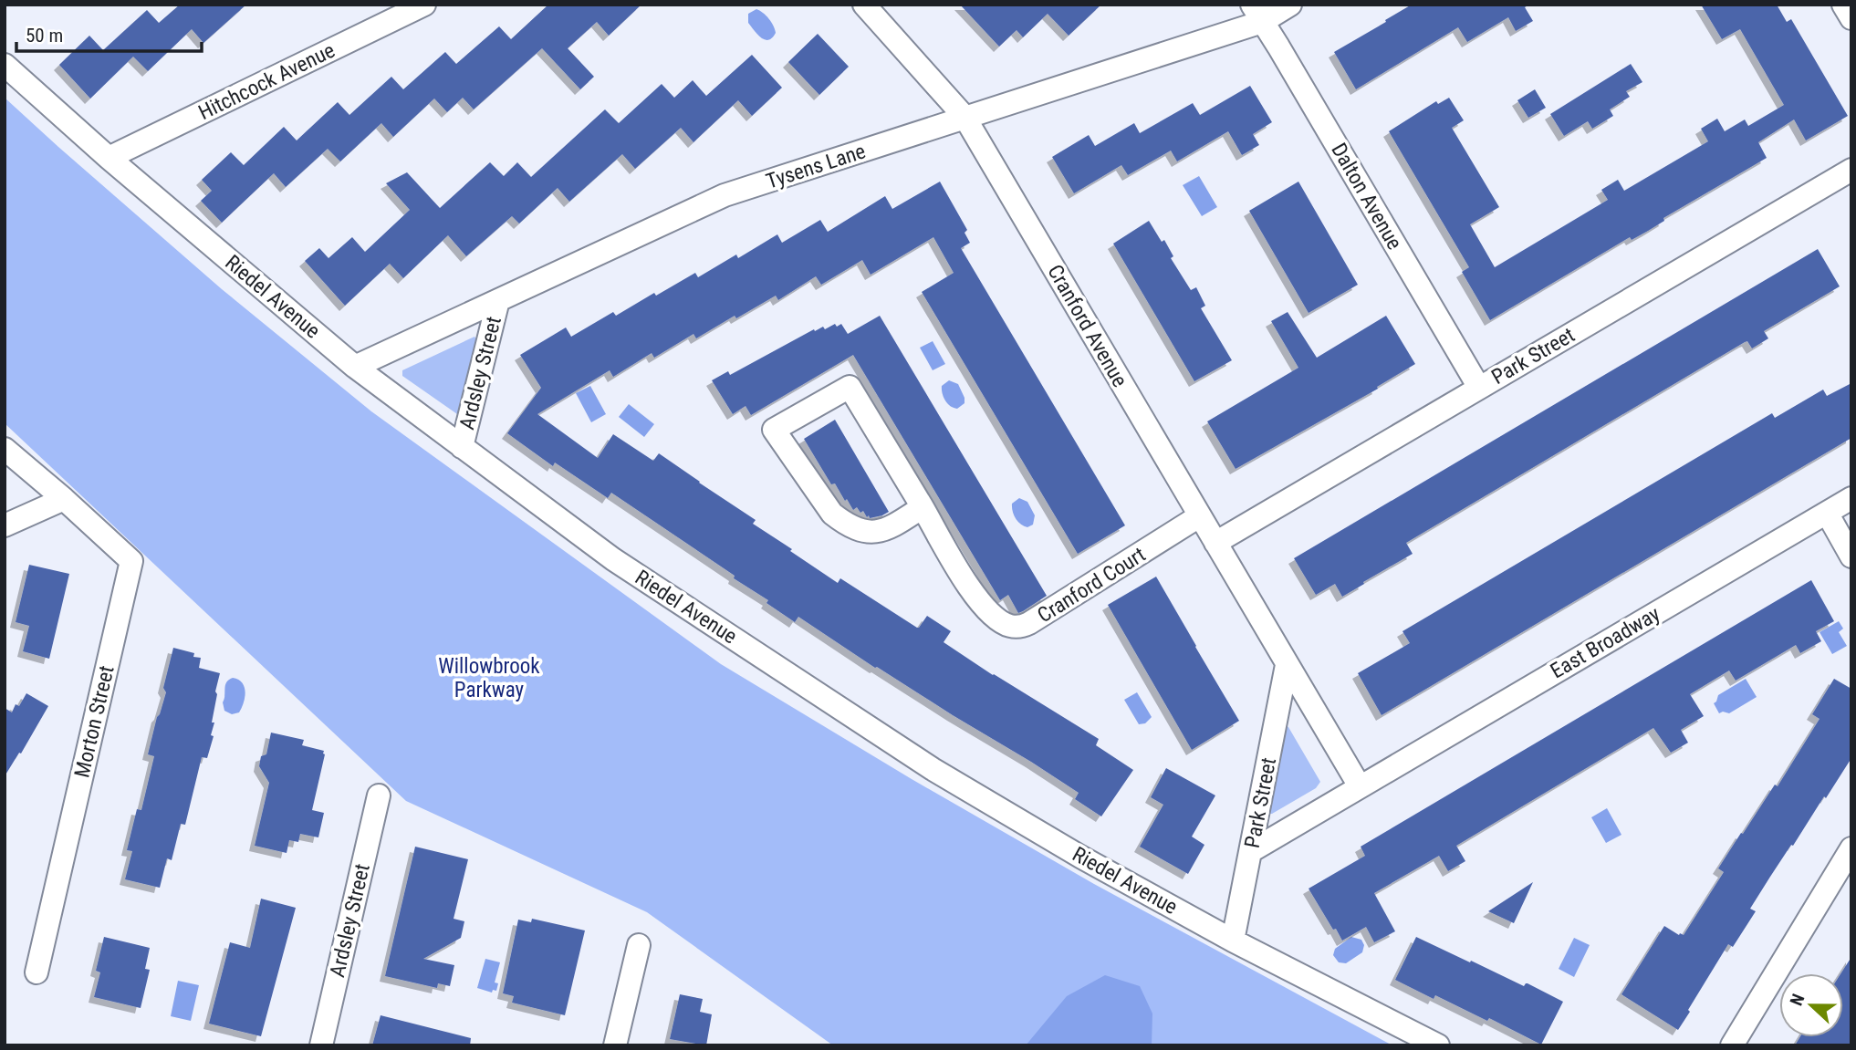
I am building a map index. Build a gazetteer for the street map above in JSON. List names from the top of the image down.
{
  "streets": {
    "street": [
      "Hitchcock Avenue",
      "Tysens Lane",
      "Dalton Avenue",
      "Riedel Avenue",
      "Cranford Avenue",
      "Park Street",
      "Ardsley Street",
      "Cranford Court",
      "East Broadway",
      "Morton Street"
    ]
  },
  "crossings": [
    ["Hitchcock Avenue", "Riedel Avenue"],
    ["Tysens Lane", "Dalton Avenue"],
    ["Tysens Lane", "Riedel Avenue"],
    ["Tysens Lane", "Cranford Avenue"],
    ["Tysens Lane", "Ardsley Street"],
    ["Dalton Avenue", "Park Street"],
    ["Riedel Avenue", "Park Street"],
    ["Riedel Avenue", "Ardsley Street"],
    ["Cranford Avenue", "Park Street"],
    ["Cranford Avenue", "Cranford Court"],
    ["Park Street", "East Broadway"]
  ],
  "parks": ["Willowbrook Parkway"],
  "scale_bar": "50 m",
  "north": "left"
}
